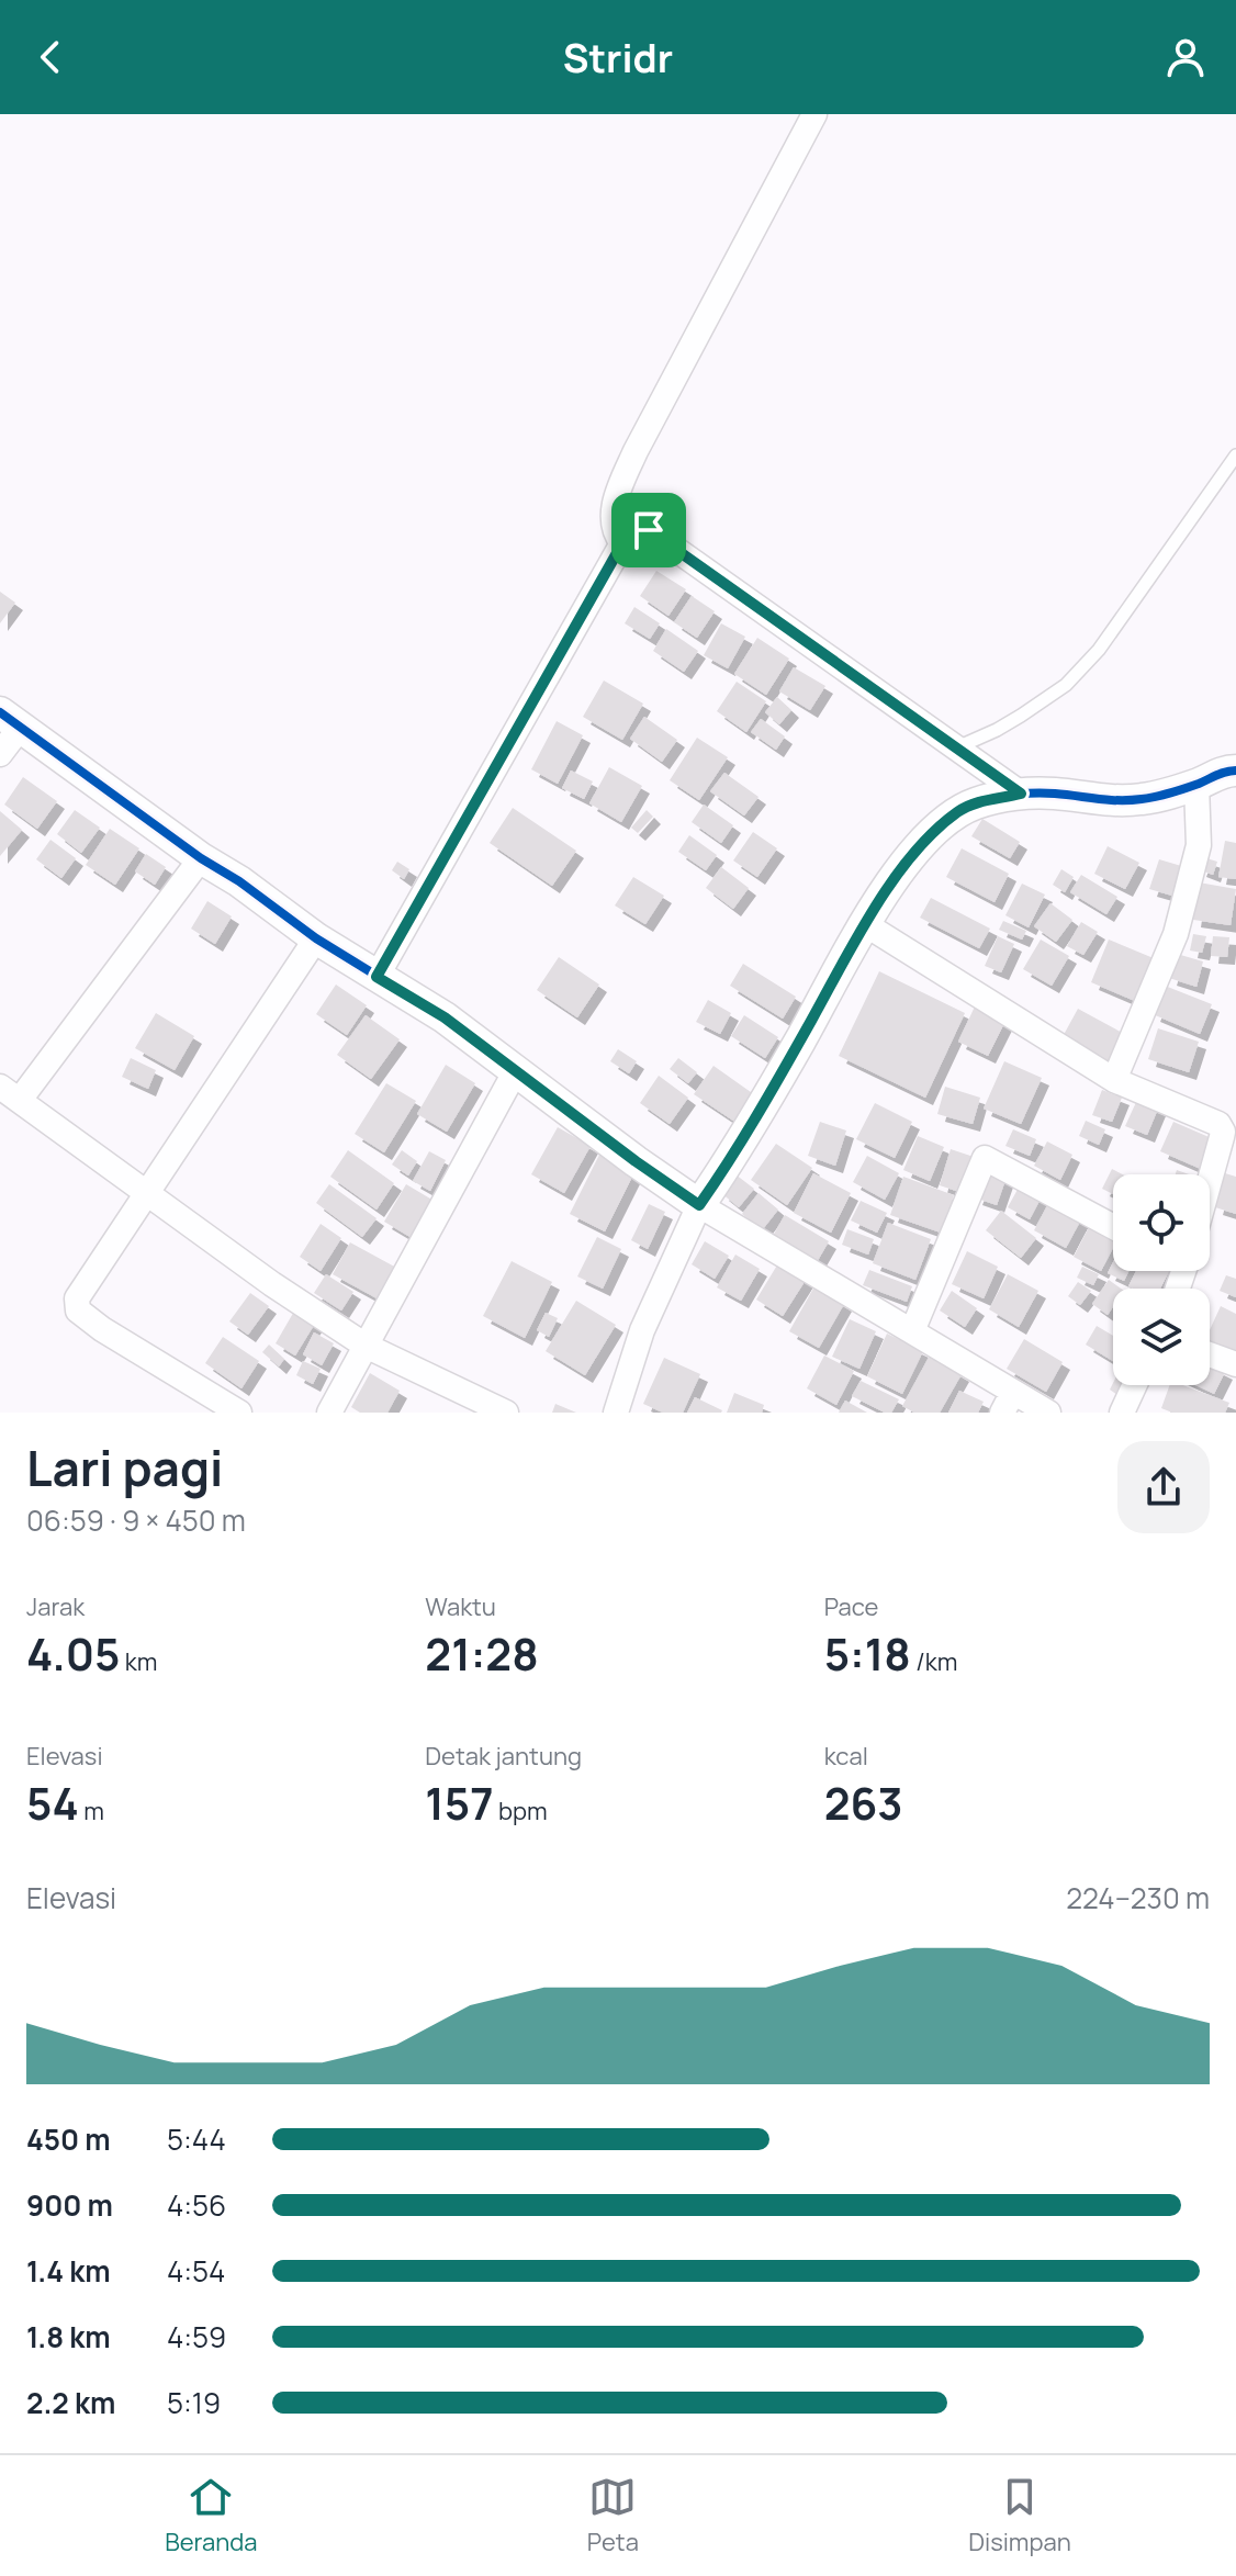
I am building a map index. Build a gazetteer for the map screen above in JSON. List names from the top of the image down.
{
  "page": {
    "header": "Stridr",
    "heading": ["Lari pagi", "06:59 · 9 × 450 m"],
    "stats": [
      ["Jarak", "4.05 km"],
      ["Waktu", "21:28"],
      ["Pace", "5:18 /km"],
      ["Elevasi", "54 m"],
      ["Detak jantung", "157 bpm"],
      ["kcal", "263"]
    ],
    "chart": ["Elevasi", "224–230 m"],
    "list": [
      {
        "name": "450 m",
        "note": "5:44"
      },
      {
        "name": "900 m",
        "note": "4:56"
      },
      {
        "name": "1.4 km",
        "note": "4:54"
      },
      {
        "name": "1.8 km",
        "note": "4:59"
      },
      {
        "name": "2.2 km",
        "note": "5:19"
      }
    ],
    "tabs": ["Beranda", "Peta", "Disimpan"]
  }
}
